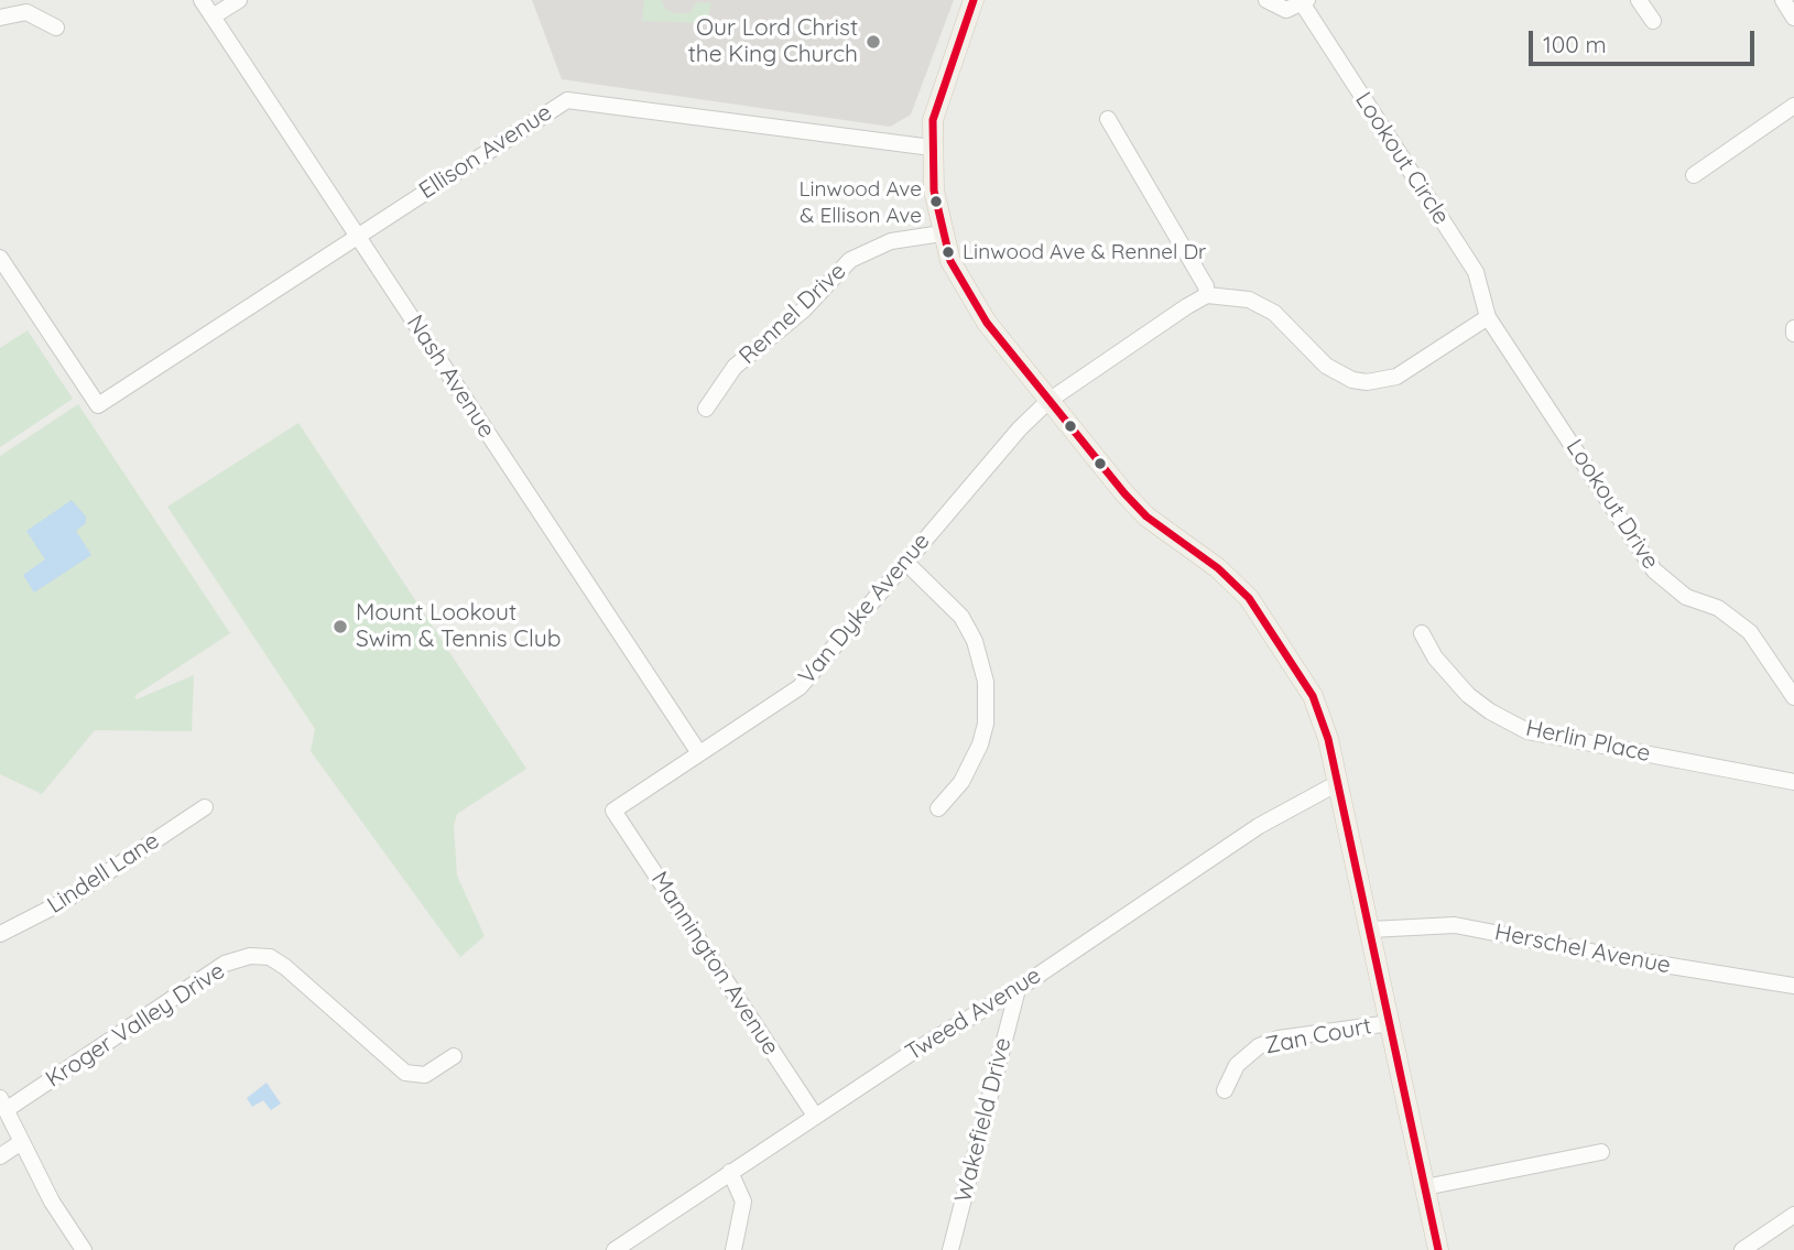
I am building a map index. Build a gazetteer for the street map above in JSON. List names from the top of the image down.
{
  "streets": {
    "street": [
      "Ellison Avenue",
      "Lookout Circle",
      "Rennel Drive",
      "Nash Avenue",
      "Lookout Drive",
      "Van Dyke Avenue",
      "Herlin Place",
      "Lindell Lane",
      "Herschel Avenue",
      "Mannington Avenue",
      "Tweed Avenue",
      "Kroger Valley Drive",
      "Zan Court",
      "Wakefield Drive"
    ]
  },
  "crossings": [
    ["Ellison Avenue", "Nash Avenue"],
    ["Lookout Circle", "Lookout Drive"],
    ["Nash Avenue", "Van Dyke Avenue"],
    ["Van Dyke Avenue", "Mannington Avenue"],
    ["Mannington Avenue", "Tweed Avenue"],
    ["Tweed Avenue", "Wakefield Drive"]
  ],
  "places": [
    "Our Lord Christ the King Church",
    "Linwood Ave & Ellison Ave",
    "Linwood Ave & Rennel Dr",
    "Mount Lookout Swim & Tennis Club"
  ],
  "scale_bar": "100 m"
}
